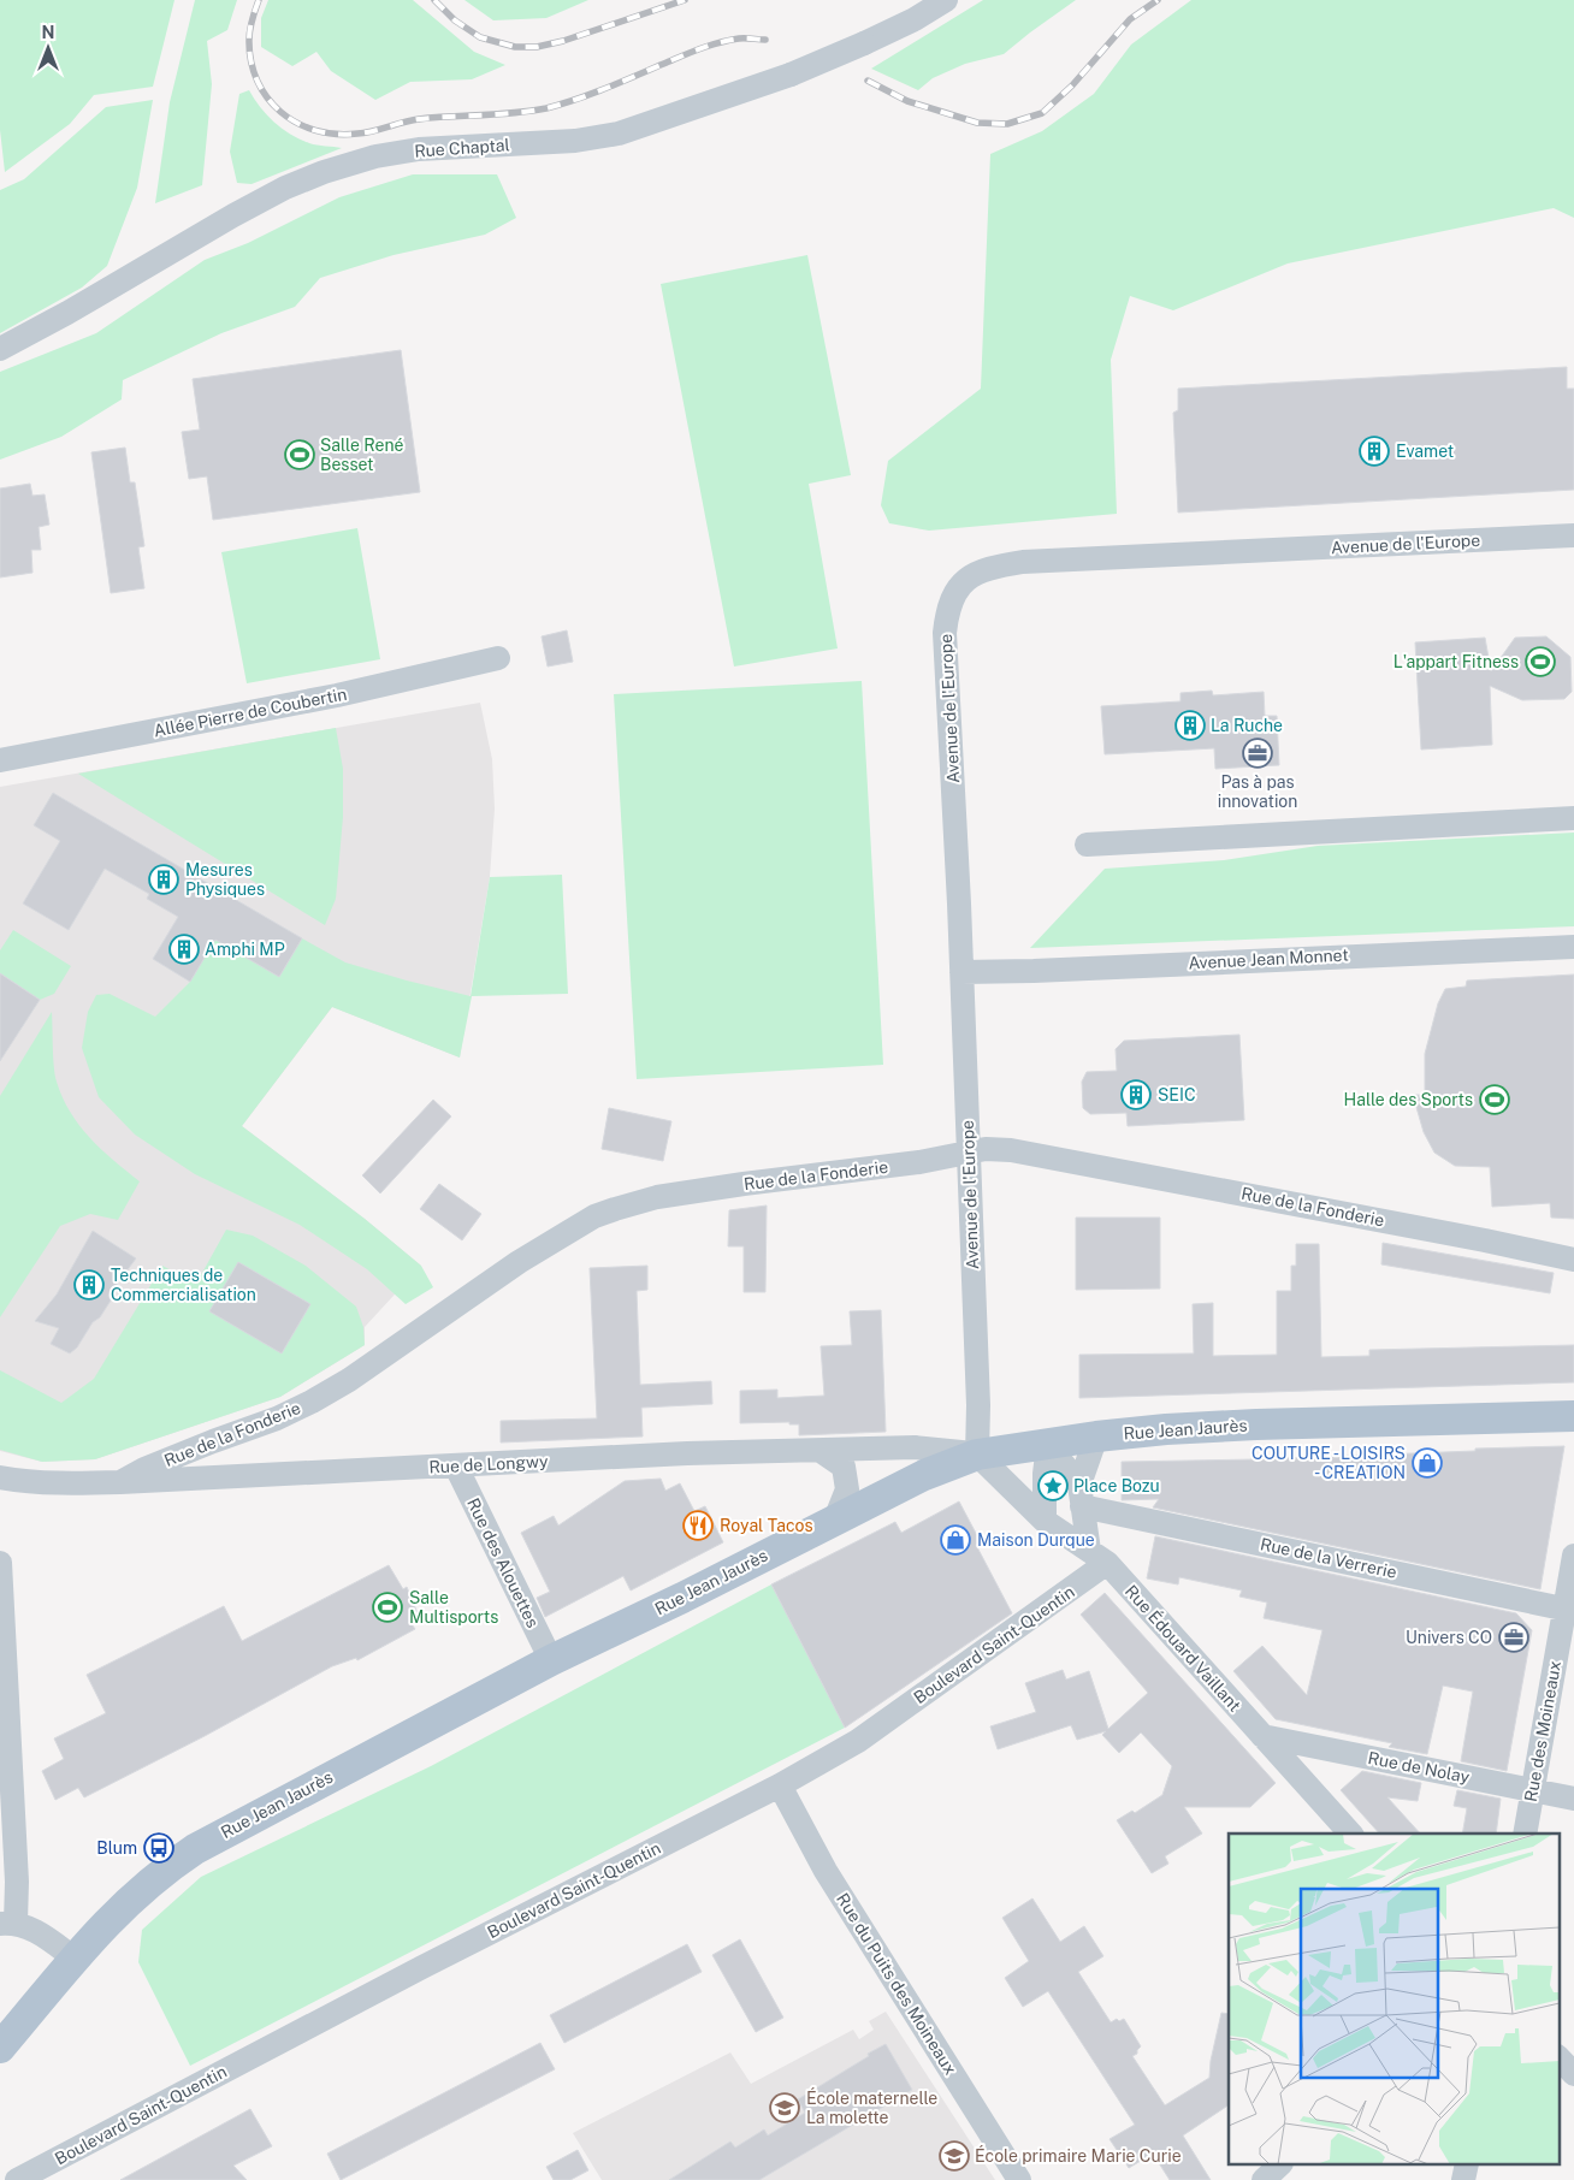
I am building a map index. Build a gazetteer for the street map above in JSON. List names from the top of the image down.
{
  "streets": {
    "main road": ["Rue Jean Jaurès"],
    "street": [
      "Rue Chaptal",
      "Avenue de l'Europe",
      "Allée Pierre de Coubertin",
      "Avenue Jean Monnet",
      "Rue de la Fonderie",
      "Rue de Longwy",
      "Rue de la Verrerie",
      "Rue des Alouettes",
      "Boulevard Saint-Quentin",
      "Rue Édouard Vaillant",
      "Rue des Moineaux",
      "Rue de Nolay",
      "Rue du Puits des Moineaux"
    ]
  },
  "crossings": [
    ["Avenue de l'Europe", "Avenue Jean Monnet"],
    ["Avenue de l'Europe", "Rue de la Fonderie"],
    ["Avenue de l'Europe", "Rue Jean Jaurès"],
    ["Avenue de l'Europe", "Rue de Longwy"],
    ["Avenue de l'Europe", "Rue Édouard Vaillant"],
    ["Rue de la Fonderie", "Rue de Longwy"],
    ["Rue Jean Jaurès", "Rue de Longwy"],
    ["Rue Jean Jaurès", "Rue des Alouettes"],
    ["Rue Jean Jaurès", "Rue Édouard Vaillant"],
    ["Rue de Longwy", "Rue des Alouettes"],
    ["Rue de Longwy", "Rue Édouard Vaillant"],
    ["Rue de la Verrerie", "Rue des Moineaux"],
    ["Boulevard Saint-Quentin", "Rue Édouard Vaillant"],
    ["Boulevard Saint-Quentin", "Rue du Puits des Moineaux"],
    ["Rue Édouard Vaillant", "Rue de Nolay"],
    ["Rue des Moineaux", "Rue de Nolay"]
  ],
  "places": {
    "building": [
      "Evamet",
      "La Ruche",
      "Mesures Physiques",
      "Amphi MP",
      "SEIC",
      "Techniques de Commercialisation"
    ],
    "sports": [
      "Salle René Besset",
      "L'appart Fitness",
      "Halle des Sports",
      "Salle Multisports"
    ],
    "office": ["Pas à pas innovation", "Univers CO"],
    "shop": ["COUTURE - LOISIRS - CREATION", "Maison Durque"],
    "place": ["Place Bozu"],
    "restaurant": ["Royal Tacos"],
    "bus stop": ["Blum"],
    "school or university": ["École maternelle La molette", "École primaire Marie Curie"]
  },
  "north": "top"
}
